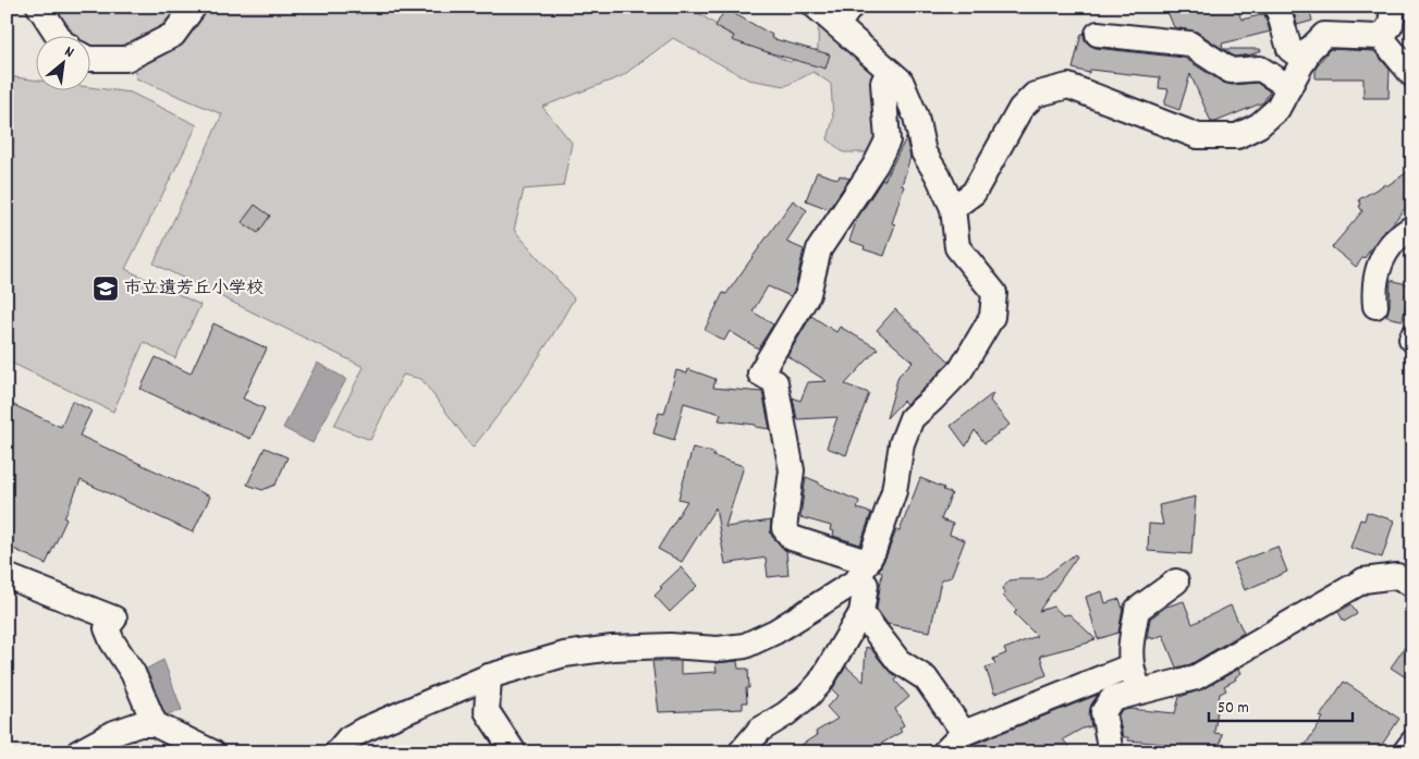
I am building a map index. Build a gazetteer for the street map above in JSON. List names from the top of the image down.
{
  "places": {
    "school or university": ["市立遺芳丘小学校"]
  },
  "scale_bar": "50 m",
  "north": "top right"
}
